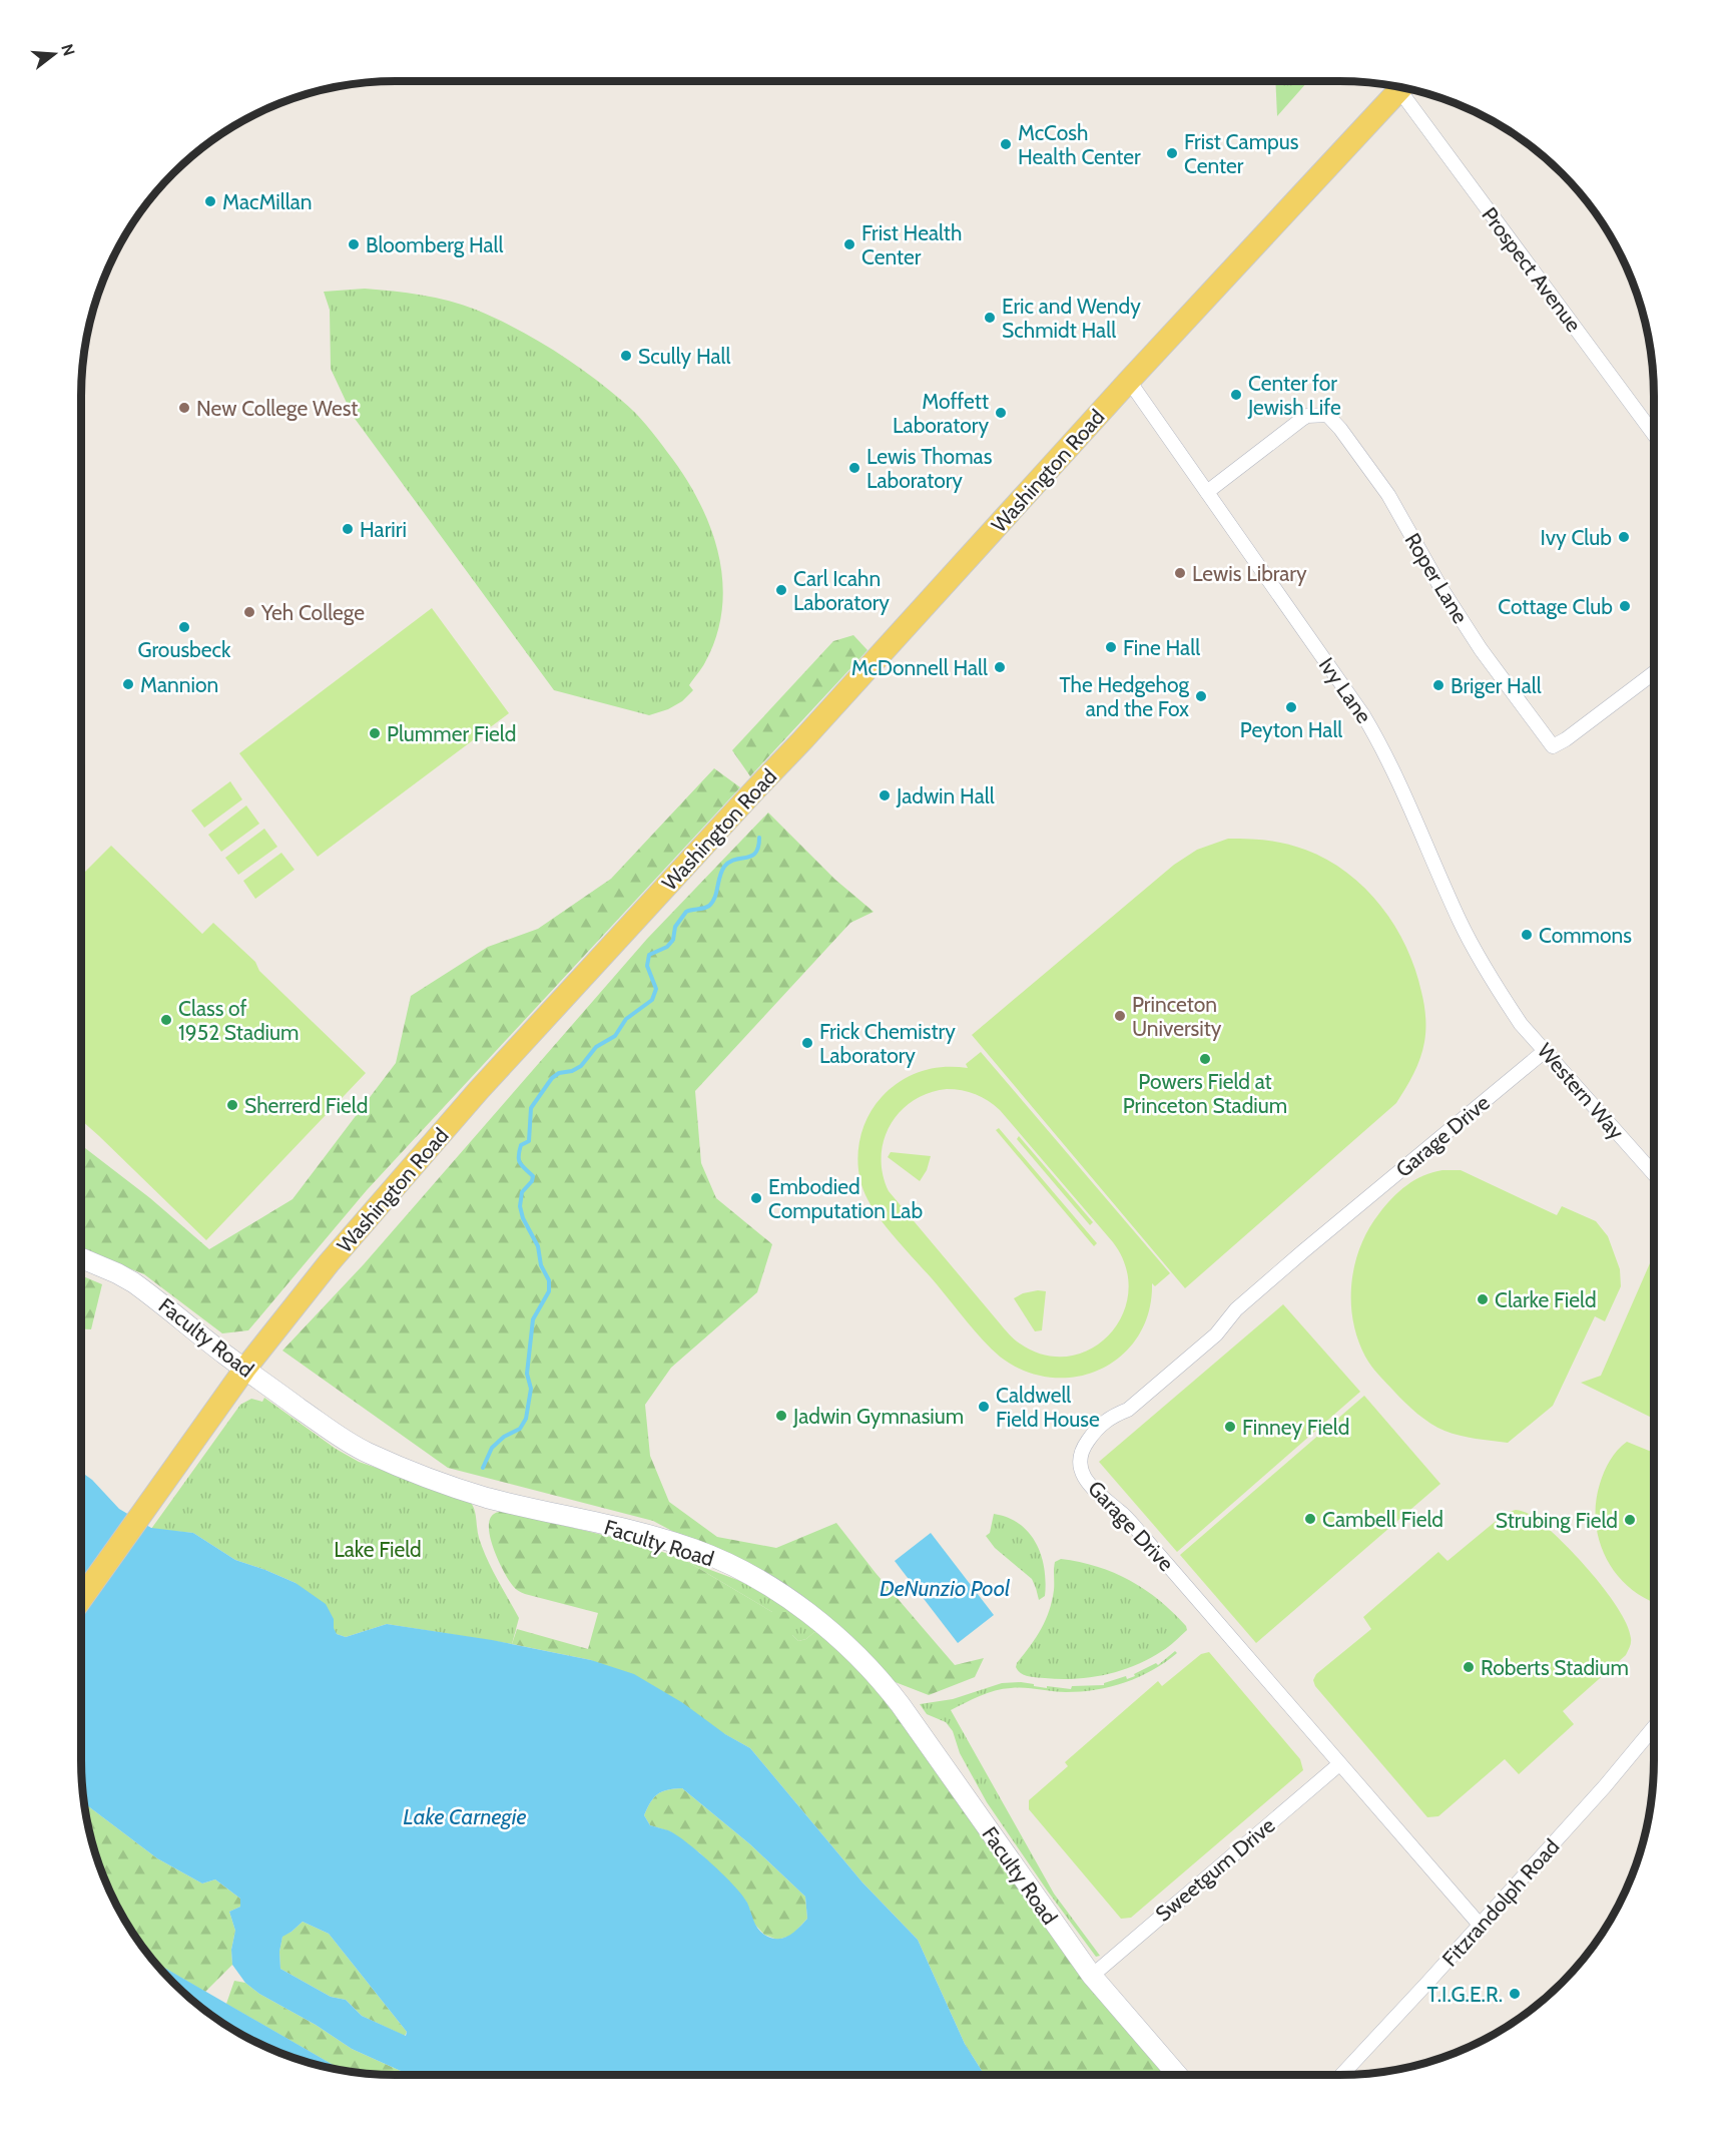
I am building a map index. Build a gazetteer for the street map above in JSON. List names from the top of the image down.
{
  "streets": {
    "main road": ["Washington Road"],
    "street": [
      "Prospect Avenue",
      "Roper Lane",
      "Ivy Lane",
      "Western Way",
      "Garage Drive",
      "Faculty Road",
      "Sweetgum Drive",
      "Fitzrandolph Road"
    ]
  },
  "crossings": [
    ["Washington Road", "Ivy Lane"],
    ["Washington Road", "Faculty Road"],
    ["Roper Lane", "Ivy Lane"],
    ["Ivy Lane", "Western Way"],
    ["Western Way", "Garage Drive"],
    ["Garage Drive", "Sweetgum Drive"],
    ["Garage Drive", "Fitzrandolph Road"],
    ["Faculty Road", "Sweetgum Drive"]
  ],
  "water": ["DeNunzio Pool", "Lake Carnegie"],
  "parks": ["Lake Field"],
  "places": [
    "McCosh Health Center",
    "Frist Campus Center",
    "MacMillan",
    "Bloomberg Hall",
    "Frist Health Center",
    "Eric and Wendy Schmidt Hall",
    "Scully Hall",
    "Center for Jewish Life",
    "New College West",
    "Moffett Laboratory",
    "Lewis Thomas Laboratory",
    "Hariri",
    "Ivy Club",
    "Lewis Library",
    "Carl Icahn Laboratory",
    "Cottage Club",
    "Yeh College",
    "Grousbeck",
    "Fine Hall",
    "McDonnell Hall",
    "Mannion",
    "Briger Hall",
    "The Hedgehog and the Fox",
    "Peyton Hall",
    "Plummer Field",
    "Jadwin Hall",
    "Commons",
    "Princeton University",
    "Class of 1952 Stadium",
    "Frick Chemistry Laboratory",
    "Powers Field at Princeton Stadium",
    "Sherrerd Field",
    "Embodied Computation Lab",
    "Clarke Field",
    "Caldwell Field House",
    "Jadwin Gymnasium",
    "Finney Field",
    "Cambell Field",
    "Strubing Field",
    "Roberts Stadium",
    "T.I.G.E.R."
  ],
  "north": "right"
}
